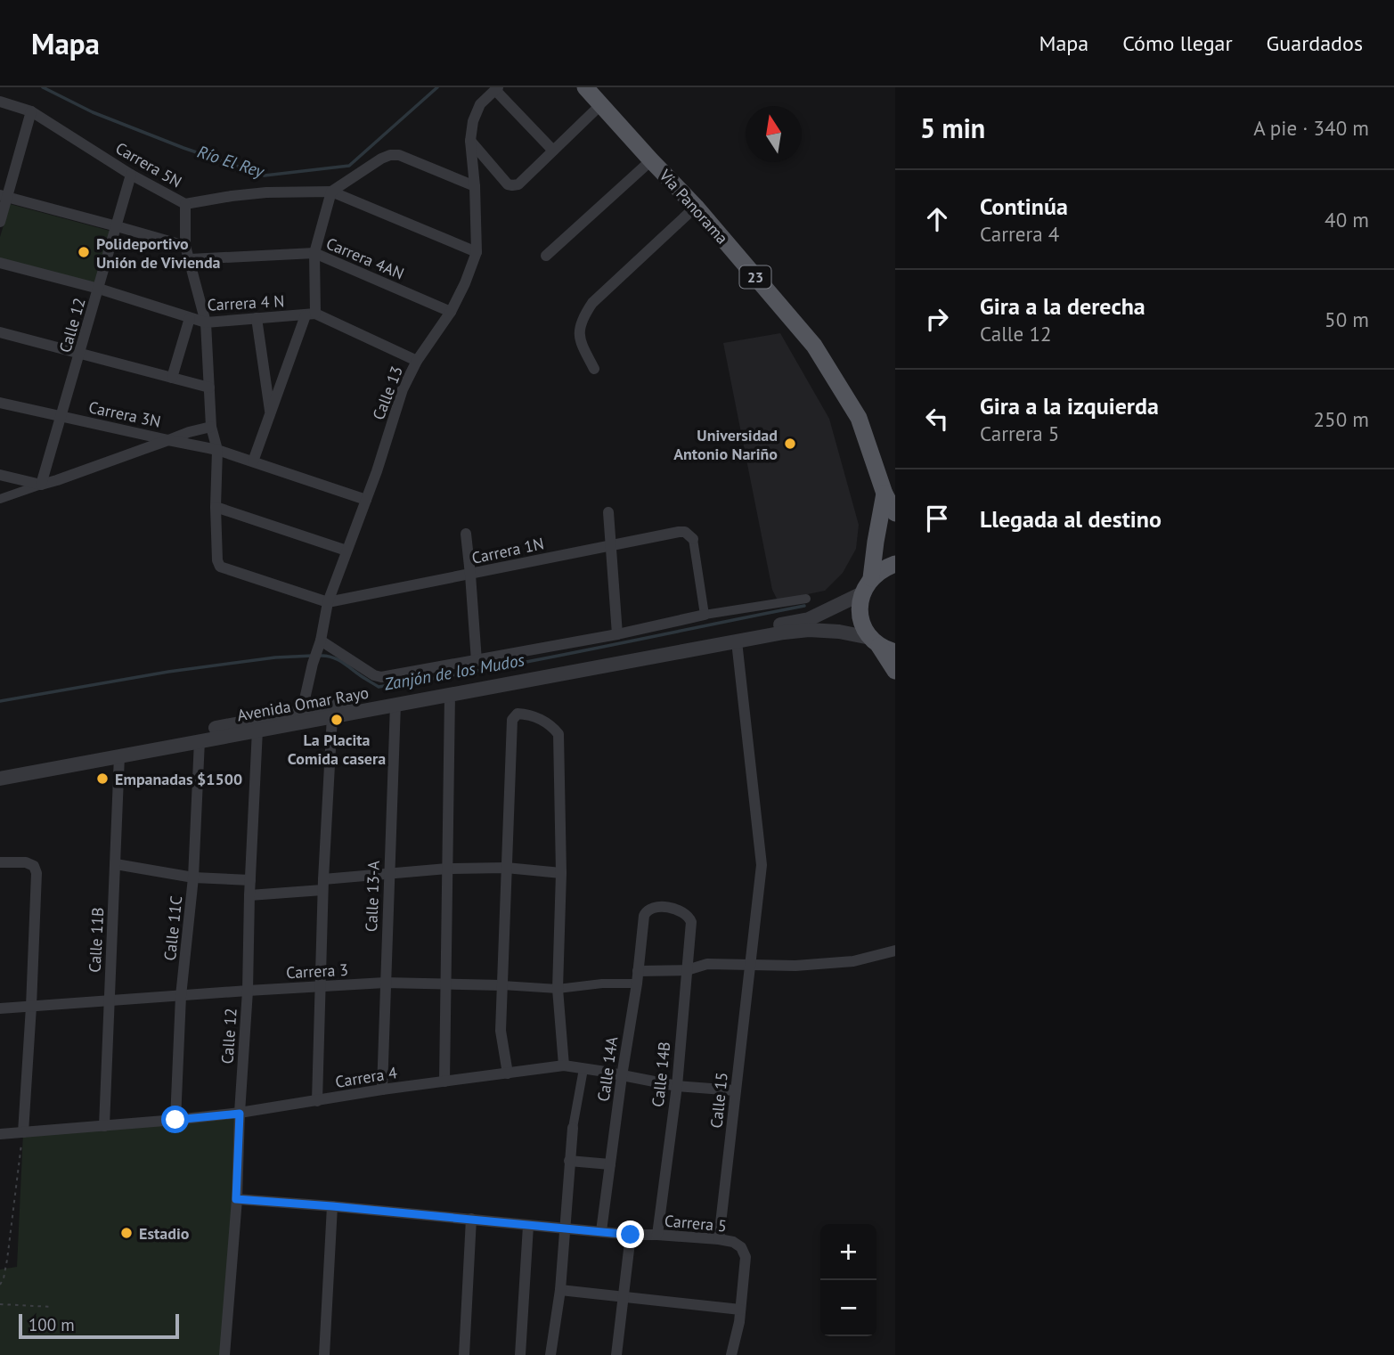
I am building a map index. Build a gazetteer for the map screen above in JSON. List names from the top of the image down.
{
  "streets": {
    "main road": ["Vía Panorama", "23"],
    "street": [
      "Carrera 5N",
      "Carrera 4AN",
      "Carrera 4 N",
      "Calle 12",
      "Calle 13",
      "Carrera 3N",
      "Carrera 1N",
      "Avenida Omar Rayo",
      "Calle 13-A",
      "Calle 11C",
      "Calle 11B",
      "Carrera 3",
      "Calle 14A",
      "Calle 14B",
      "Carrera 4",
      "Calle 15",
      "Carrera 5"
    ]
  },
  "crossings": [
    ["Carrera 5N", "Calle 12"],
    ["Vía Panorama", "23"],
    ["Vía Panorama", "Avenida Omar Rayo"],
    ["Carrera 4AN", "Calle 13"],
    ["23", "Avenida Omar Rayo"],
    ["Carrera 4 N", "Calle 12"],
    ["Carrera 4 N", "Calle 13"],
    ["Calle 12", "Carrera 3N"],
    ["Calle 12", "Avenida Omar Rayo"],
    ["Calle 12", "Carrera 3"],
    ["Calle 12", "Carrera 4"],
    ["Calle 12", "Carrera 5"],
    ["Calle 13", "Carrera 1N"],
    ["Calle 13", "Avenida Omar Rayo"],
    ["Avenida Omar Rayo", "Calle 13-A"],
    ["Avenida Omar Rayo", "Calle 11C"],
    ["Avenida Omar Rayo", "Calle 11B"],
    ["Avenida Omar Rayo", "Calle 15"],
    ["Calle 13-A", "Carrera 3"],
    ["Calle 13-A", "Carrera 4"],
    ["Calle 11C", "Carrera 3"],
    ["Calle 11C", "Carrera 4"],
    ["Calle 11B", "Carrera 3"],
    ["Calle 11B", "Carrera 4"],
    ["Carrera 3", "Calle 14A"],
    ["Calle 14A", "Calle 14B"],
    ["Calle 14A", "Carrera 4"],
    ["Calle 14A", "Carrera 5"],
    ["Calle 14B", "Carrera 4"],
    ["Calle 14B", "Carrera 5"],
    ["Carrera 4", "Calle 15"],
    ["Calle 15", "Carrera 5"]
  ],
  "water": ["Río El Rey", "Zanjón de los Mudos"],
  "places": [
    "Polideportivo Unión de Vivienda",
    "Universidad Antonio Nariño",
    "La Placita Comida casera",
    "Empanadas $1500",
    "Estadio"
  ],
  "scale_bar": "100 m",
  "north": "top",
  "page": {
    "header": "Mapa",
    "nav": ["Mapa", "Cómo llegar", "Guardados"],
    "heading": ["5 min", "A pie · 340 m"],
    "list": [
      ["Continúa", "Carrera 4", "40 m"],
      ["Gira a la derecha", "Calle 12", "50 m"],
      ["Gira a la izquierda", "Carrera 5", "250 m"],
      "Llegada al destino"
    ],
    "map_buttons": ["+", "−"],
    "scale": "100 m"
  }
}
